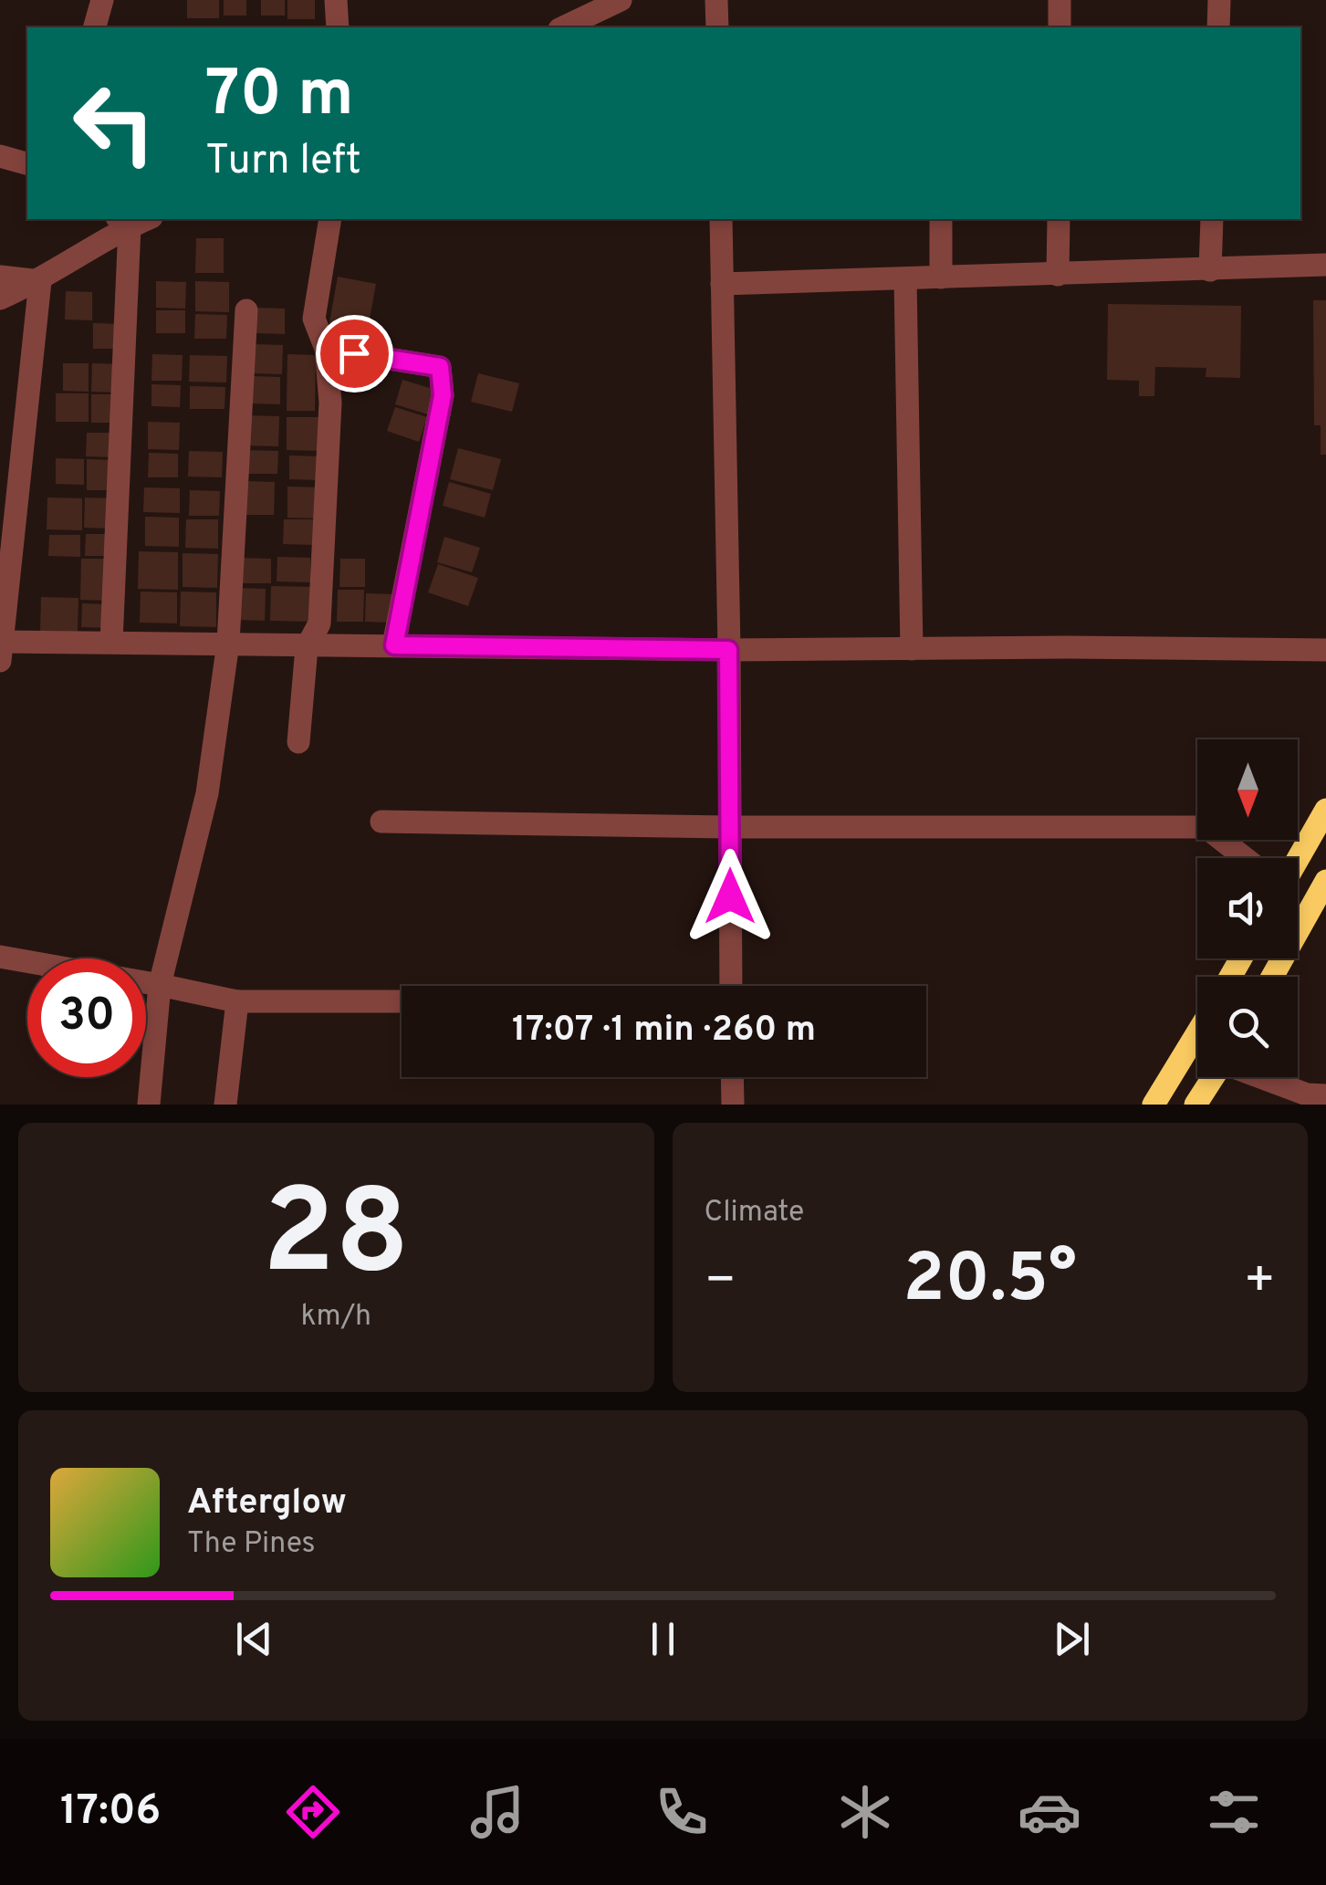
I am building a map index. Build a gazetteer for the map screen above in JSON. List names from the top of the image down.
{
  "north": "bottom",
  "page": {
    "turn": ["70 m", "Turn left"],
    "limit": "30",
    "trip": "17:07 · 1 min · 260 m",
    "tile": [
      ["28", "km/h"],
      "Climate"
    ],
    "heat": ["−", "20.5°", "+"],
    "song": ["Afterglow", "The Pines"],
    "tabs": "17:06"
  }
}
